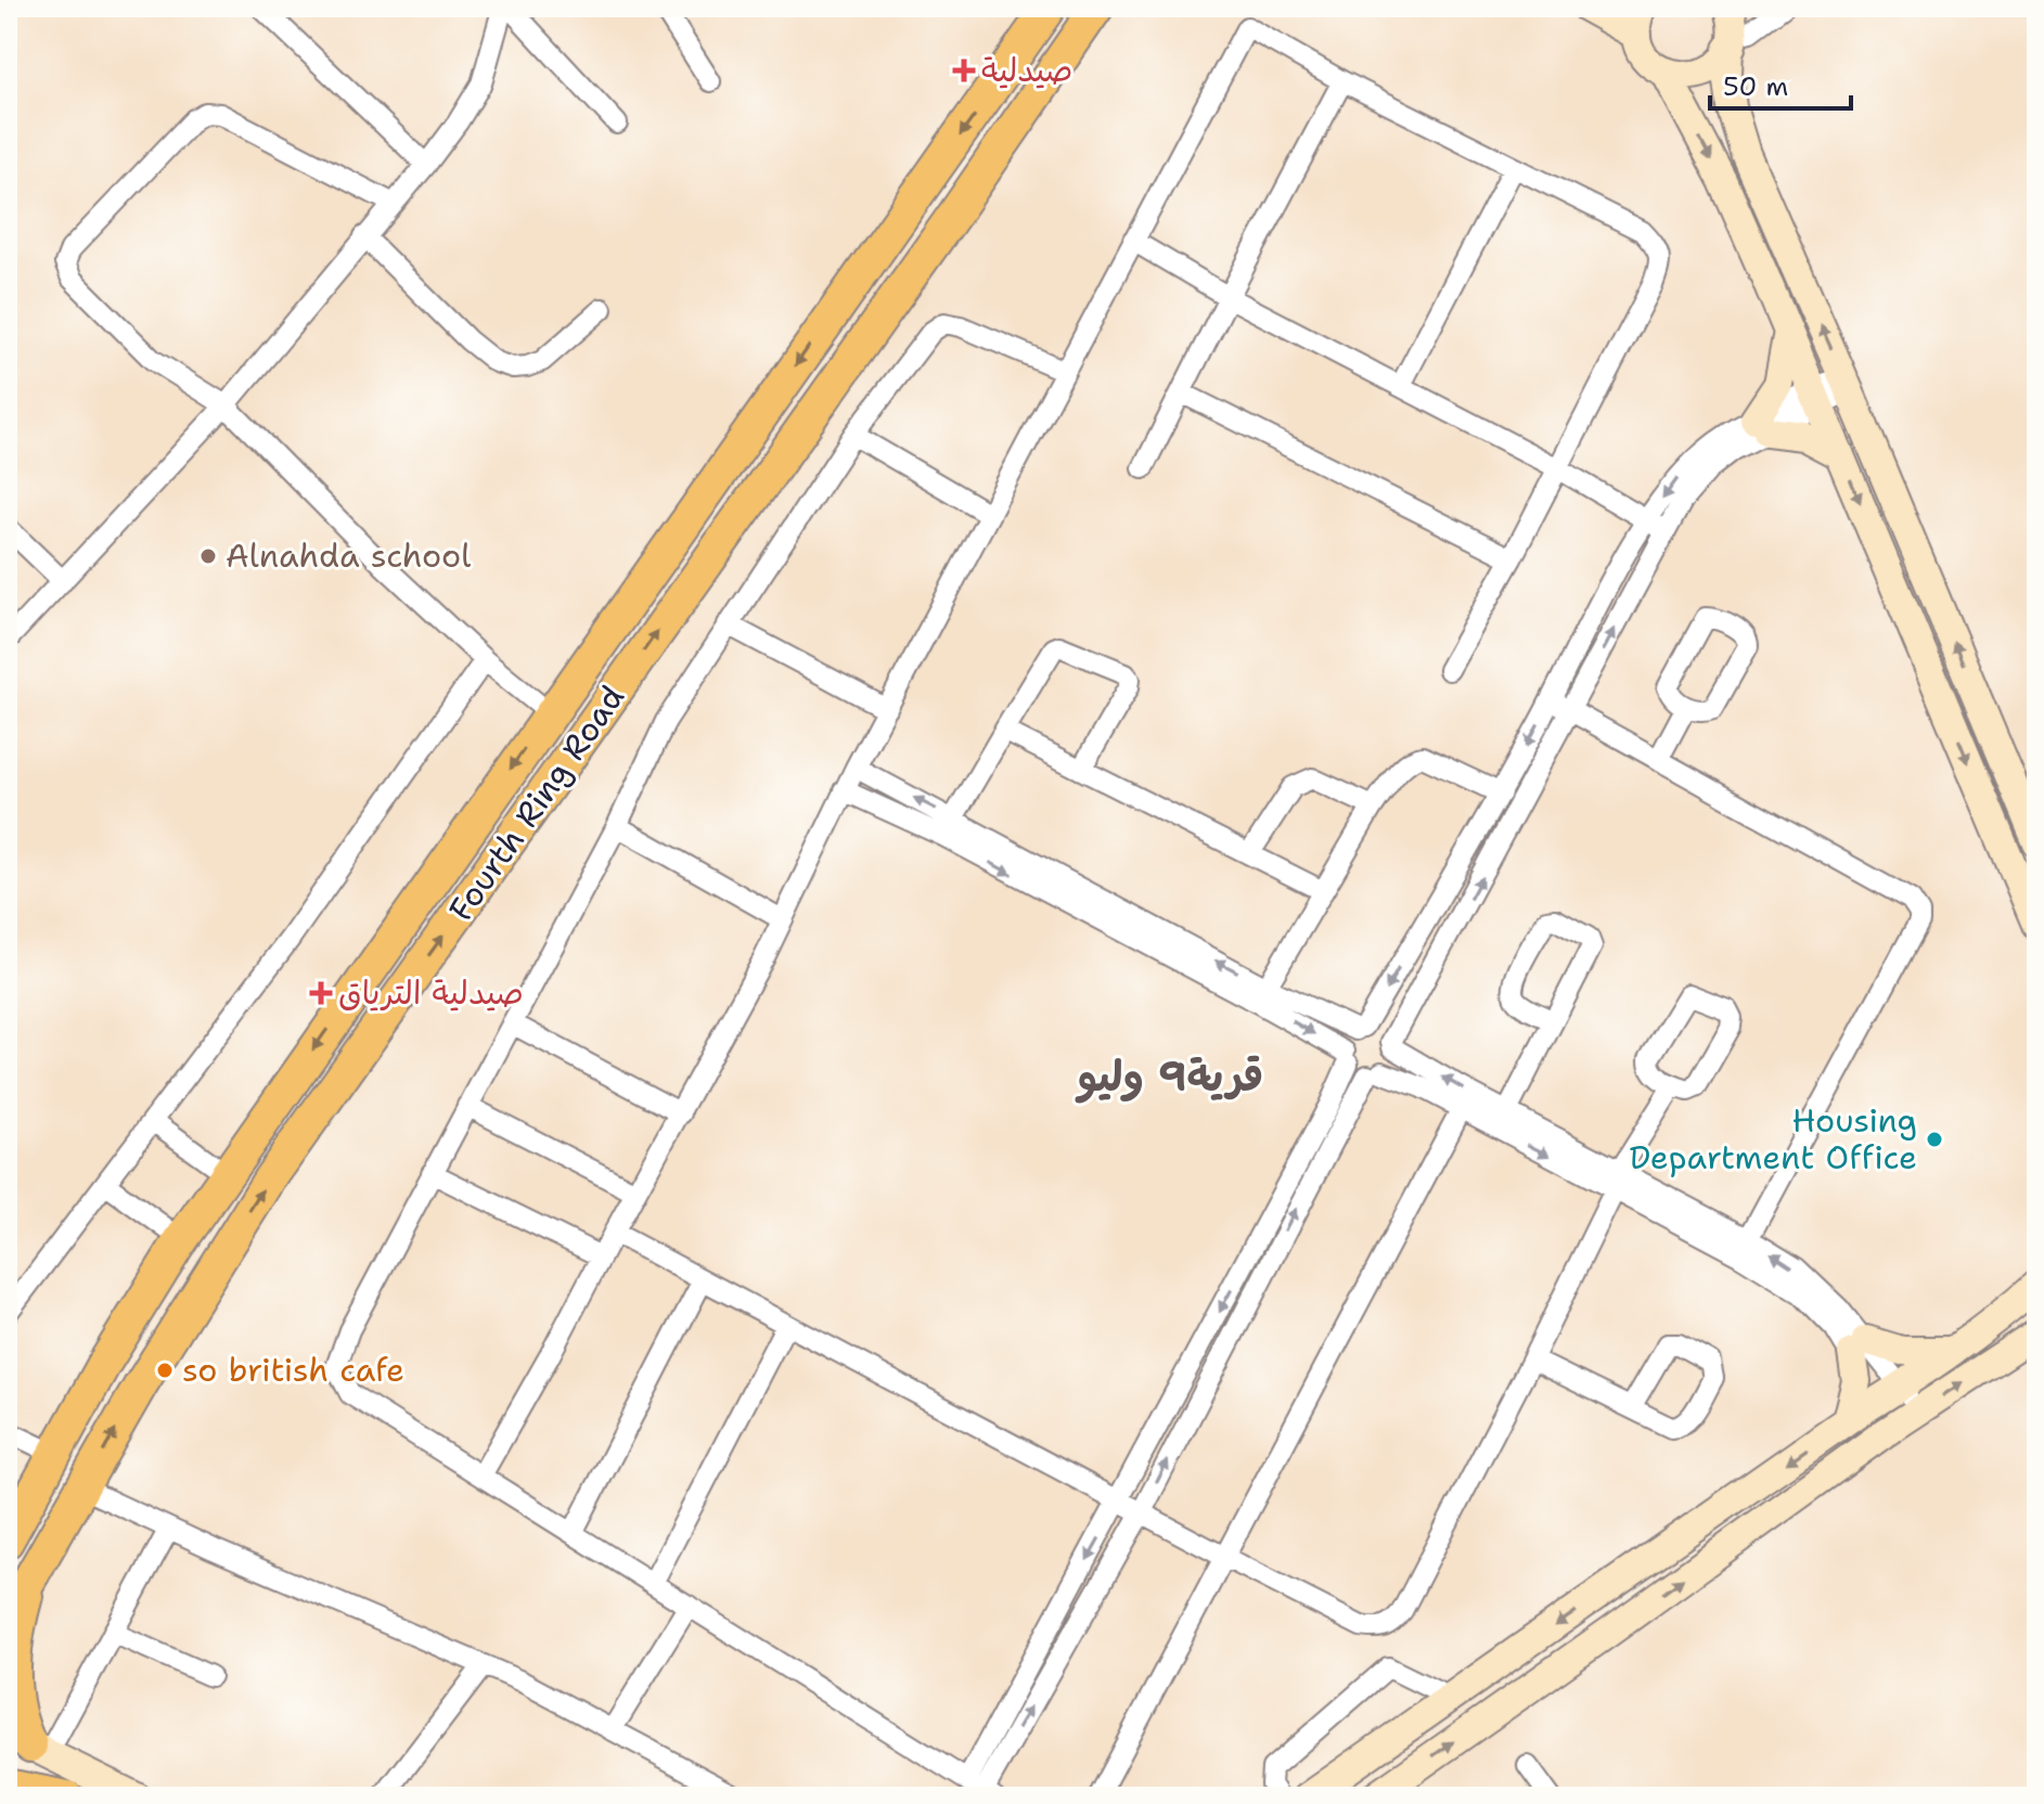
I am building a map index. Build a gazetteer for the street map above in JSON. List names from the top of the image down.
{
  "streets": {
    "main road": ["Fourth Ring Road"]
  },
  "districts": ["قرية9 وليو"],
  "places": {
    "health": ["صيدلية", "صيدلية الترياق"],
    "other": ["Alnahda school", "Housing Department Office", "so british cafe"]
  },
  "scale_bar": "50 m"
}
